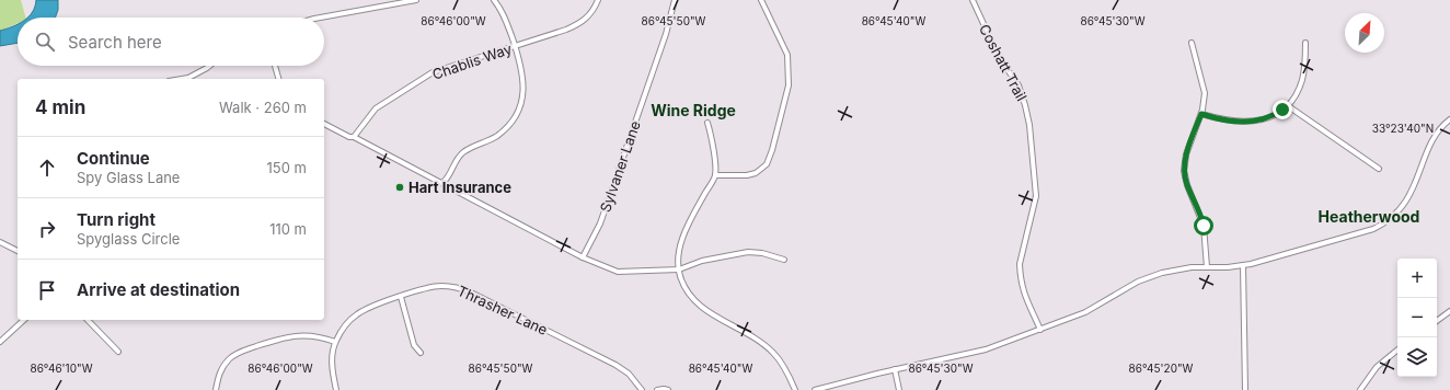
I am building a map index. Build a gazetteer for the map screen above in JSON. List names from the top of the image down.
{
  "streets": {
    "street": [
      "Chablis Way",
      "Coshatt Trail",
      "Sylvaner Lane",
      "Thrasher Lane"
    ]
  },
  "districts": ["Wine Ridge", "Heatherwood"],
  "places": ["Hart Insurance"],
  "north": "top right",
  "page": {
    "search": "Search here",
    "heading": ["4 min", "Walk · 260 m"],
    "list": [
      ["Continue", "Spy Glass Lane", "150 m"],
      ["Turn right", "Spyglass Circle", "110 m"],
      "Arrive at destination"
    ],
    "map_buttons": ["+", "−"]
  },
  "coordinates": [
    "86°46'00\"W",
    "86°45'50\"W",
    "86°45'40\"W",
    "86°45'30\"W",
    "33°23'40\"N",
    "86°46'10\"W",
    "86°45'20\"W"
  ]
}
